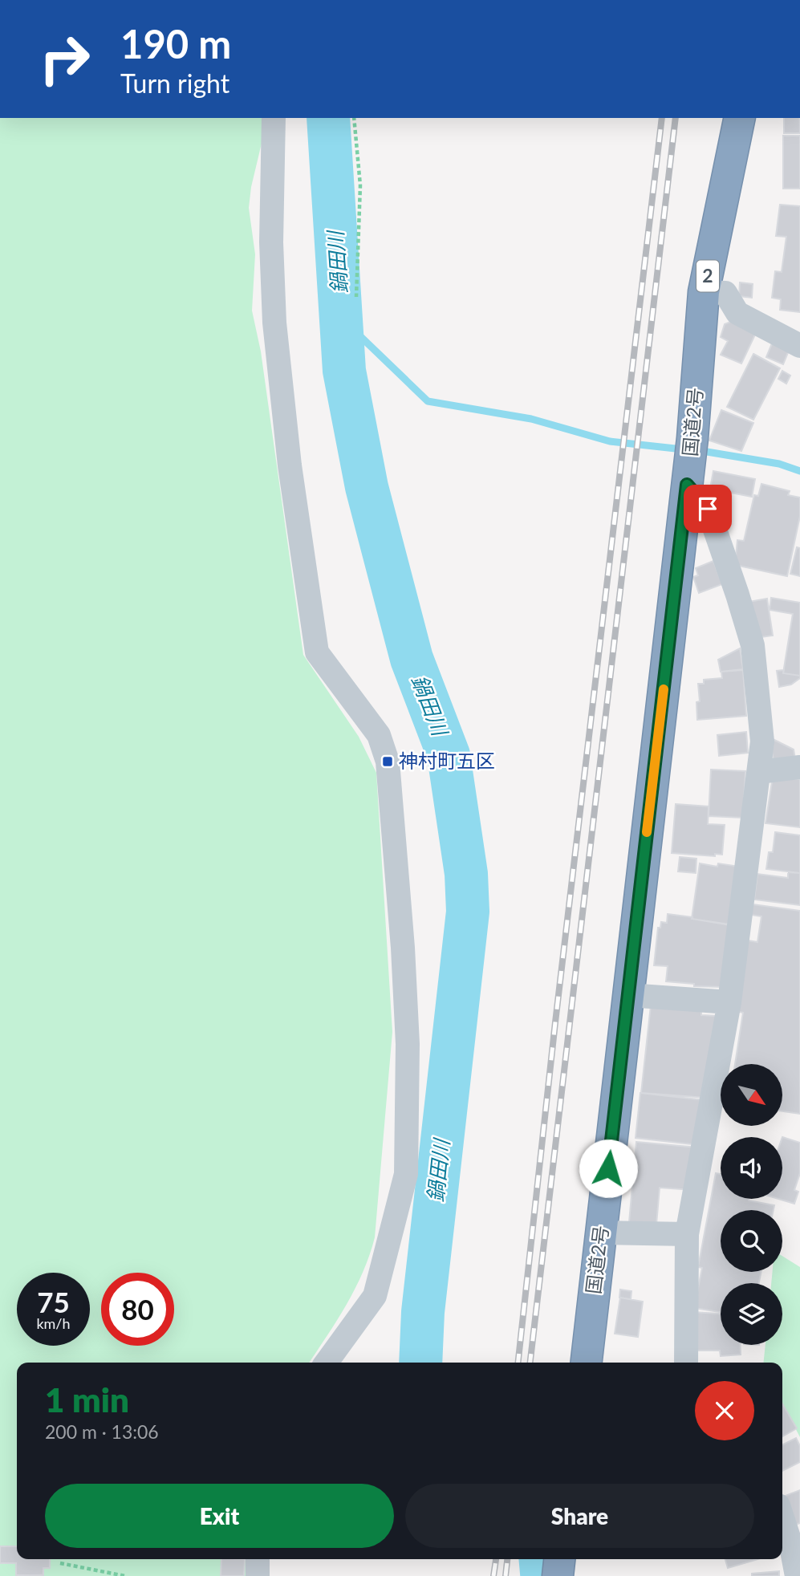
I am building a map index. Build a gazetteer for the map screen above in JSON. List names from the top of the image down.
{
  "streets": {
    "highway": ["2", "国道2号"]
  },
  "water": ["鍋田川"],
  "places": {
    "transit": ["神村町五区"]
  },
  "north": "bottom right",
  "page": {
    "turn": ["190 m", "Turn right"],
    "speed": "75 km/h",
    "limit": "80",
    "heading": ["1 min", "200 m · 13:06"],
    "buttons": ["Exit", "Share"]
  }
}
